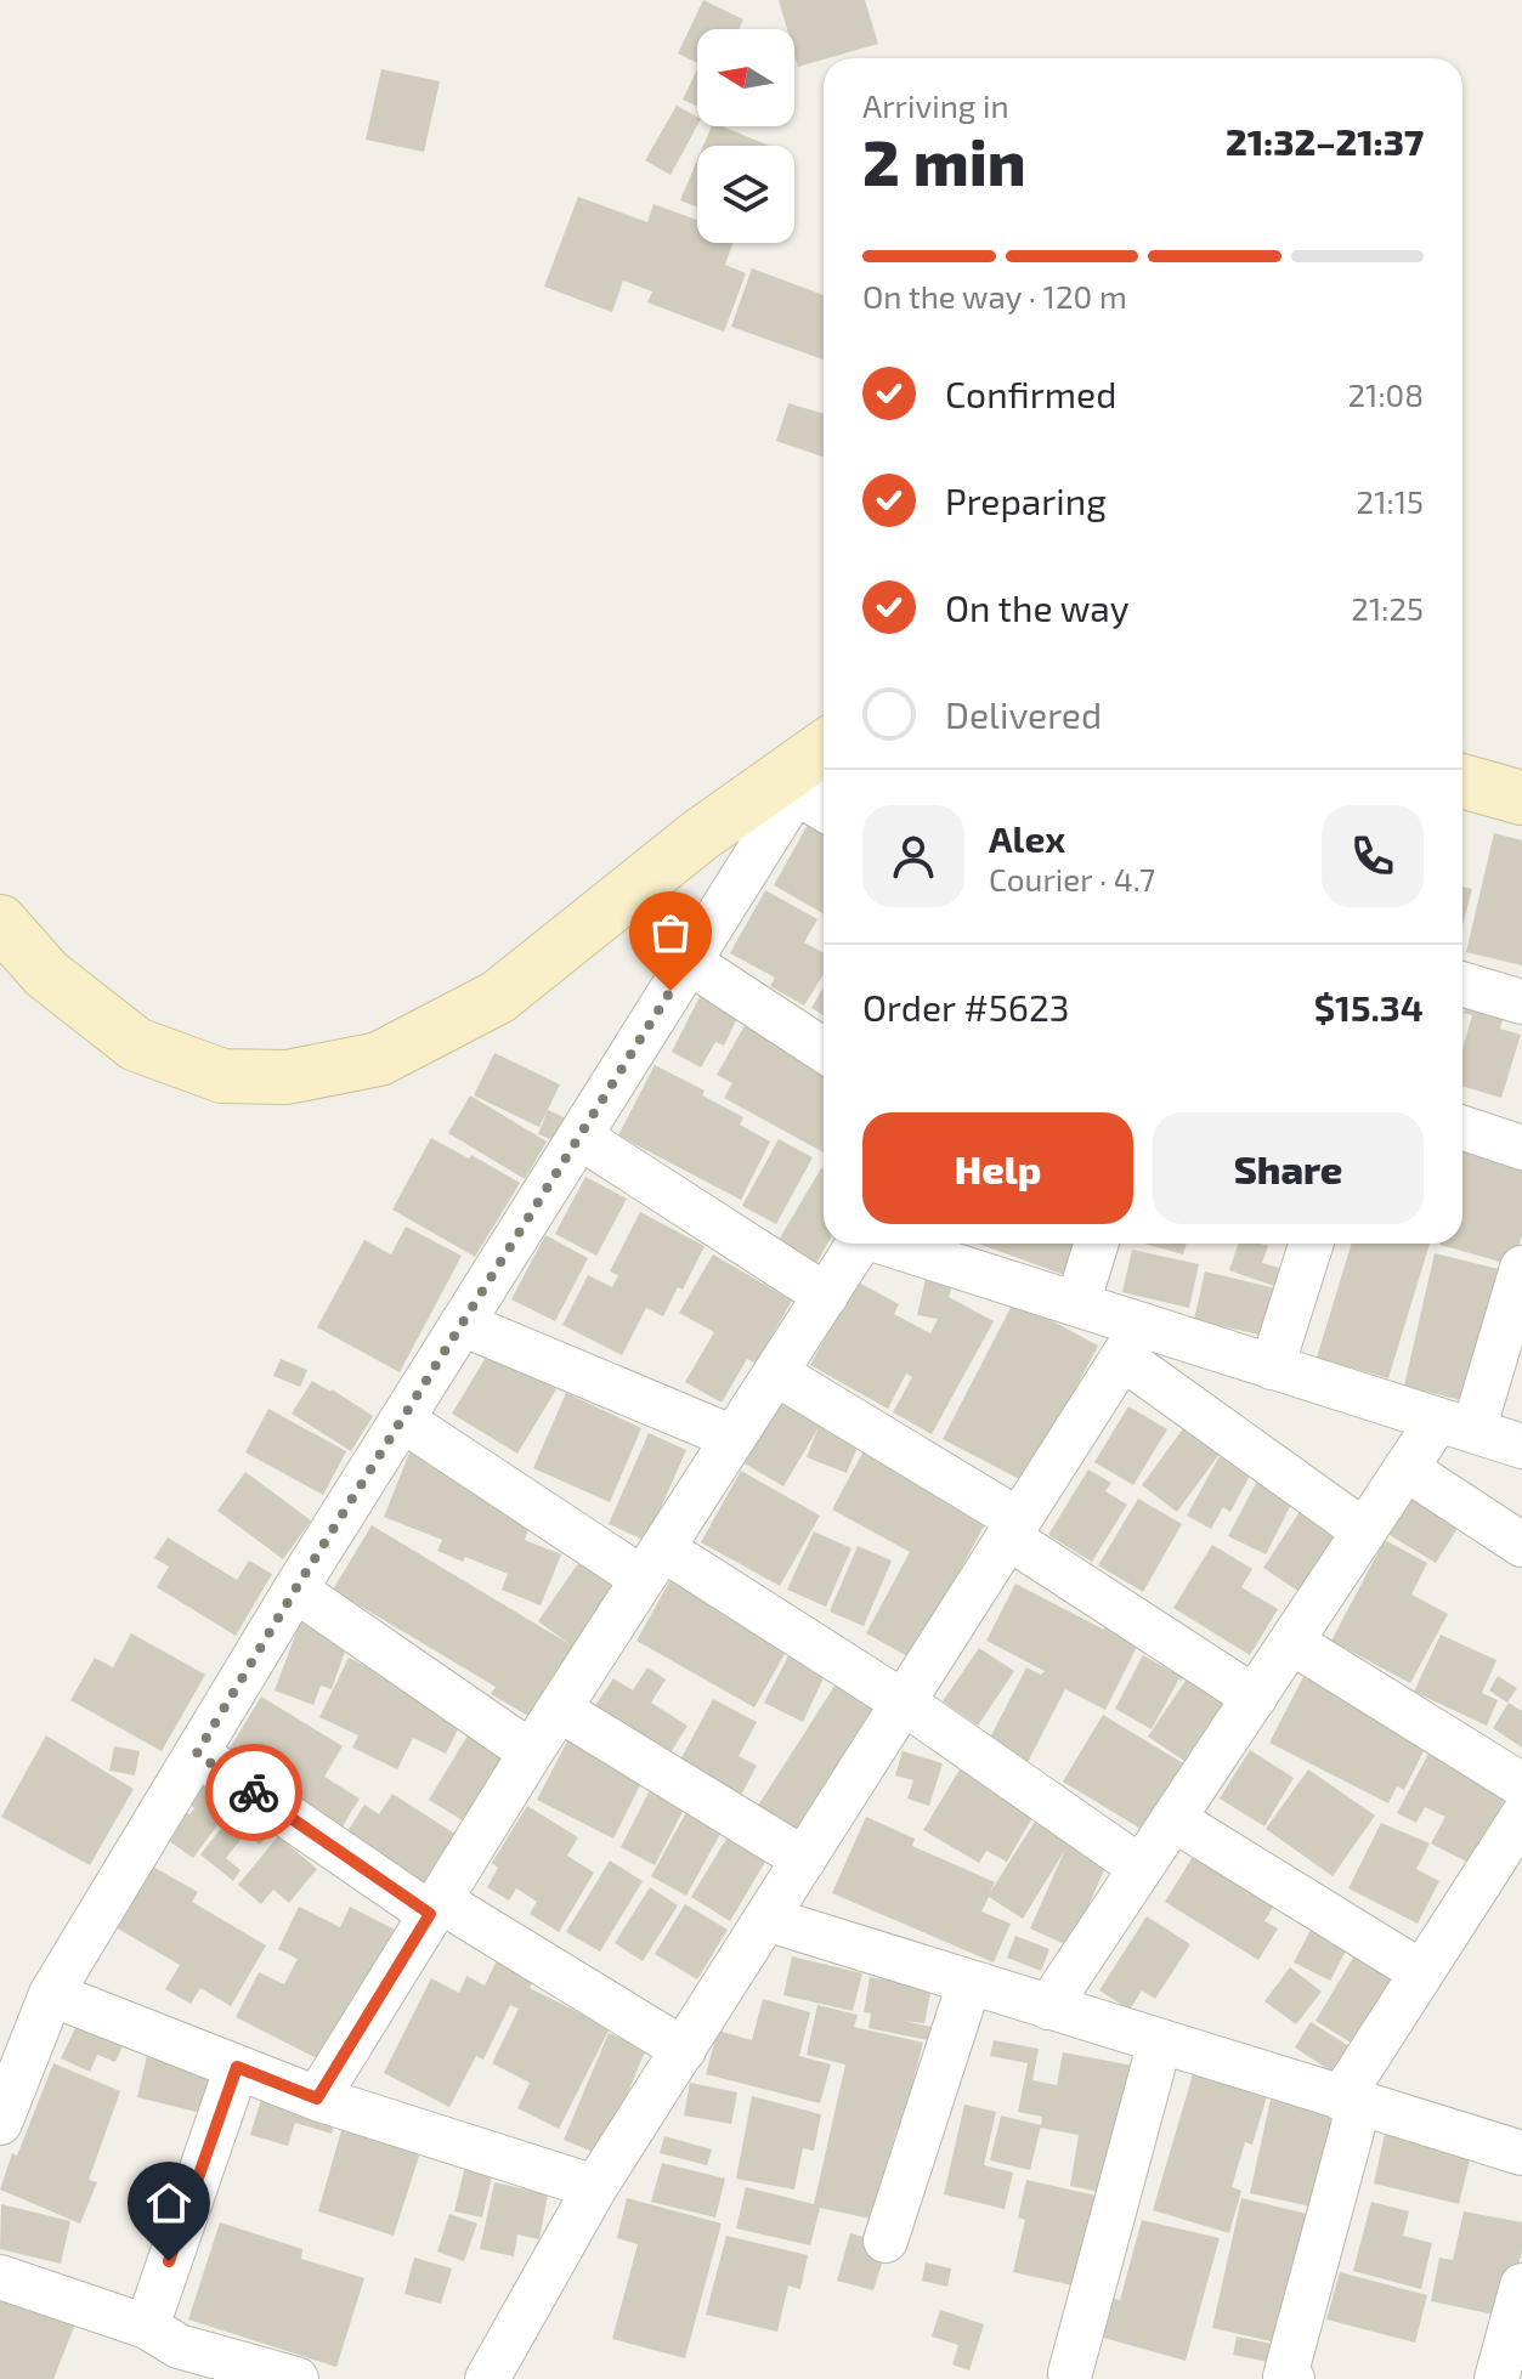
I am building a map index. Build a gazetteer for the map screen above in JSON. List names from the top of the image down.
{
  "north": "left",
  "page": {
    "heading": ["2 min", "Arriving in", "21:32–21:37"],
    "panel": [
      "Alex",
      "Courier · 4.7",
      "Order #5623",
      "$15.34"
    ],
    "bar": "On the way · 120 m",
    "list": [
      ["Confirmed", "21:08"],
      ["Preparing", "21:15"],
      ["On the way", "21:25"],
      "Delivered"
    ],
    "buttons": ["Help", "Share"]
  }
}
